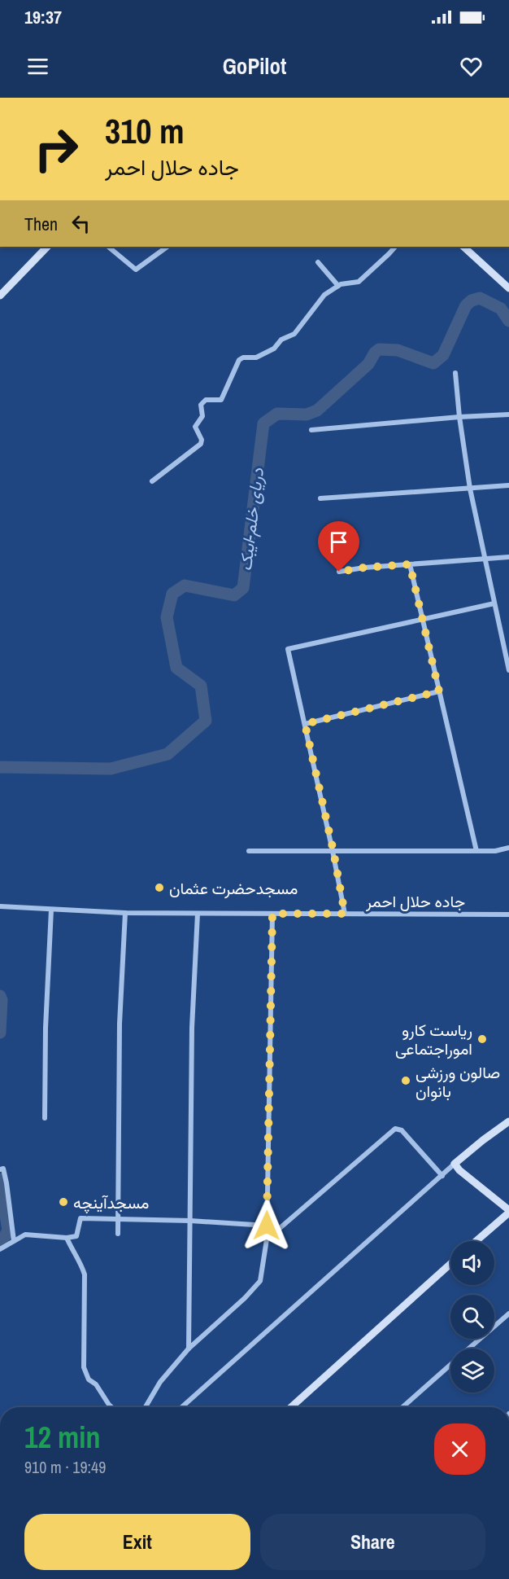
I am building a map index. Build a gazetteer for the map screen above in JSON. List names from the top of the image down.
{
  "streets": {
    "street": ["جاده حلال احمر"]
  },
  "water": ["دریای خلم-ایبک"],
  "places": [
    "مسجدحضرت عثمان",
    "ریاست کارو اموراجتماعی",
    "صالون ورزشی بانوان",
    "مسجدآینچه"
  ],
  "page": {
    "status": "19:37",
    "header": "GoPilot",
    "turn": ["310 m", "جاده حلال احمر"],
    "then": "Then",
    "heading": ["12 min", "910 m · 19:49"],
    "buttons": ["Exit", "Share"]
  }
}
